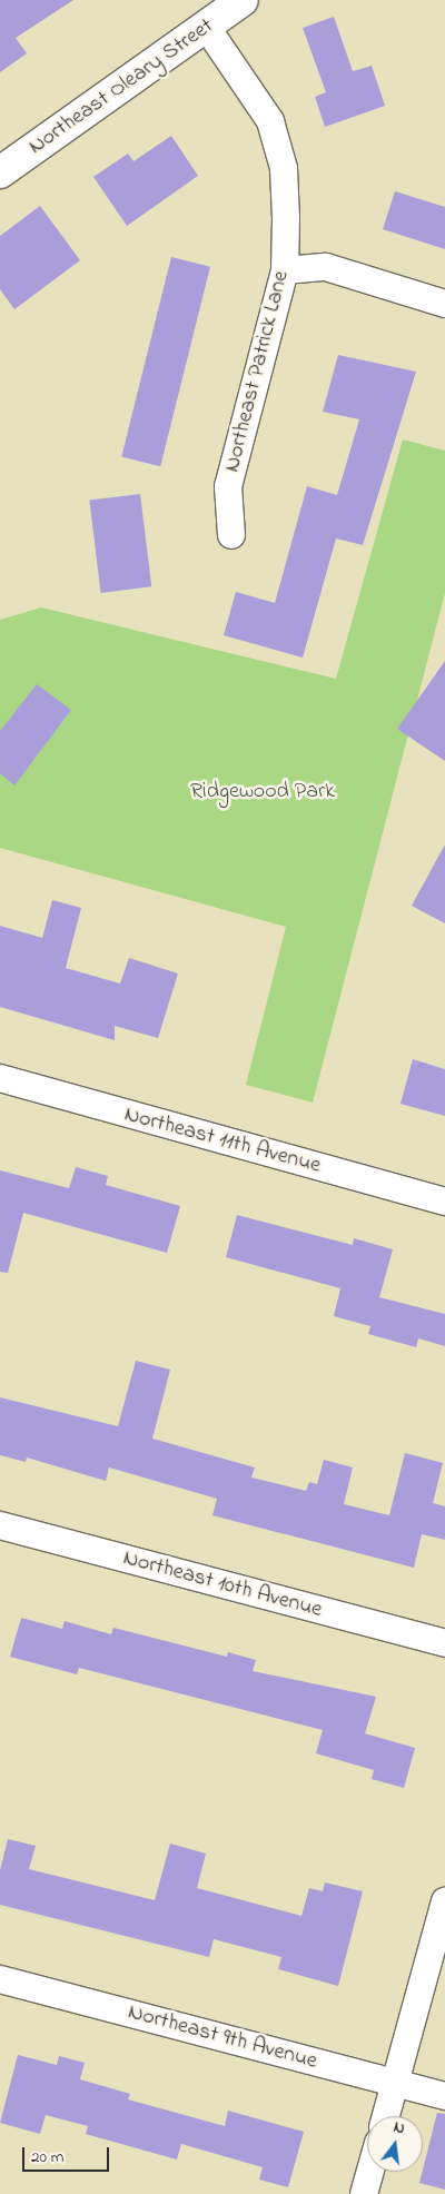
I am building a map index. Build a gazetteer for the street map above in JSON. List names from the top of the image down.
{
  "streets": {
    "street": [
      "Northeast Oleary Street",
      "Northeast Patrick Lane",
      "Northeast 11th Avenue",
      "Northeast 10th Avenue",
      "Northeast 9th Avenue"
    ]
  },
  "crossings": [
    ["Northeast Oleary Street", "Northeast Patrick Lane"]
  ],
  "parks": ["Ridgewood Park"],
  "scale_bar": "20 m",
  "north": "top"
}
